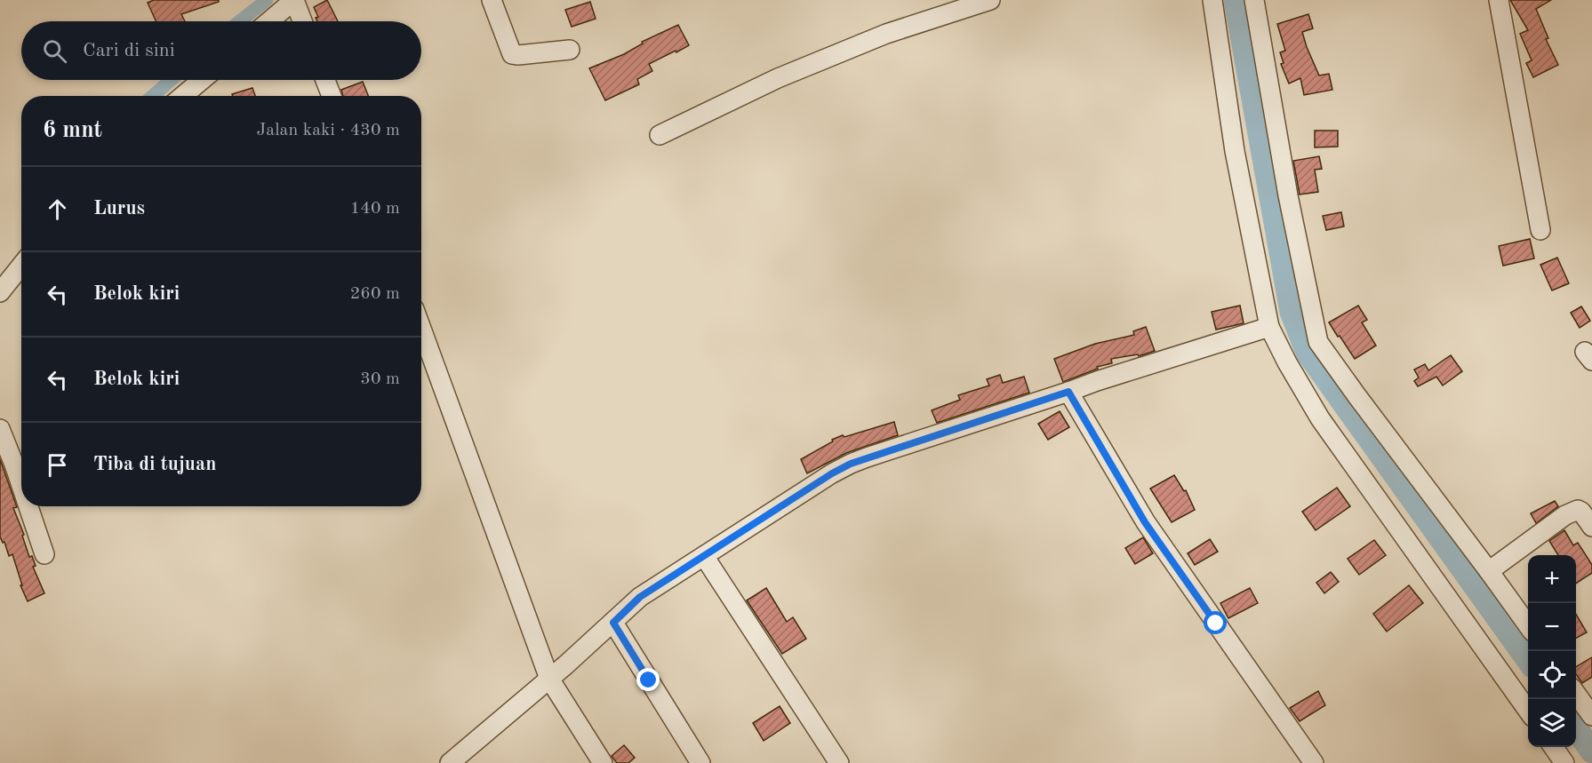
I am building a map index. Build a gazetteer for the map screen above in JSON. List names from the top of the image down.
{
  "page": {
    "search": "Cari di sini",
    "heading": ["6 mnt", "Jalan kaki · 430 m"],
    "list": [
      ["Lurus", "140 m"],
      ["Belok kiri", "260 m"],
      ["Belok kiri", "30 m"],
      "Tiba di tujuan"
    ],
    "map_buttons": ["+", "−"]
  }
}
